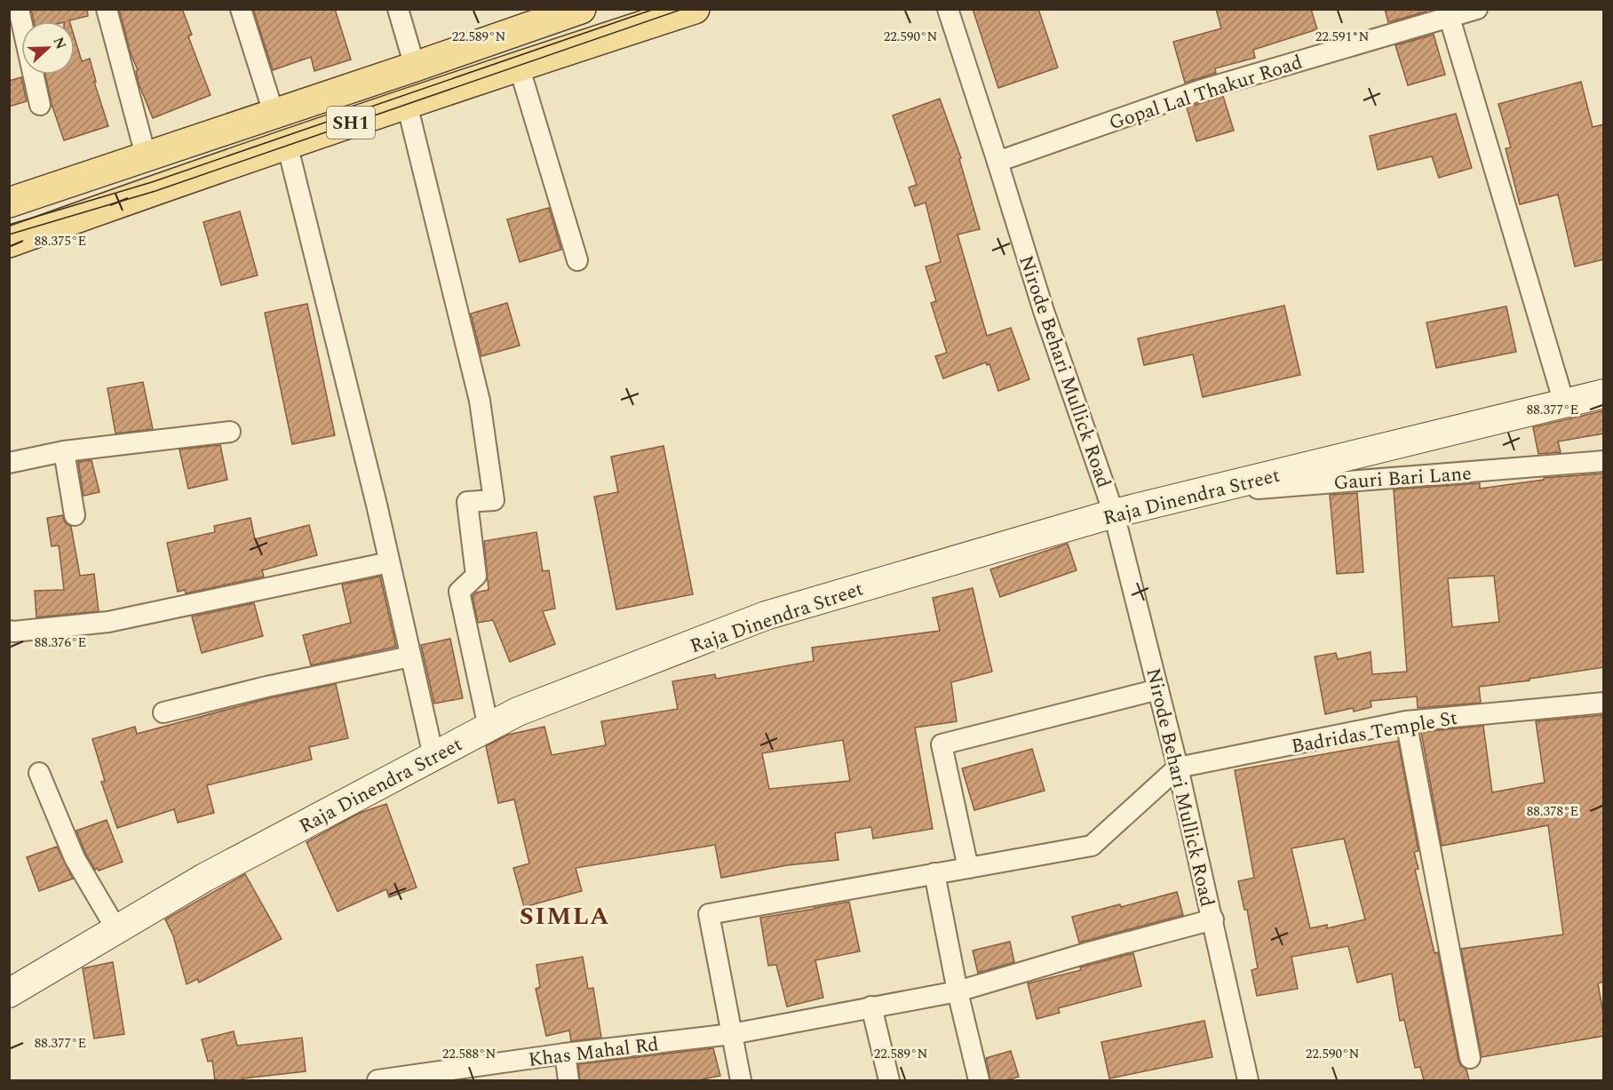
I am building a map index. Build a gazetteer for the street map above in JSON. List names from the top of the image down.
{
  "streets": {
    "main road": ["SH1", "Raja Dinendra Street"],
    "street": [
      "Gopal Lal Thakur Road",
      "Nirode Behari Mullick Road",
      "Gauri Bari Lane",
      "Badridas Temple St",
      "Khas Mahal Rd"
    ]
  },
  "crossings": [
    ["Gopal Lal Thakur Road", "Nirode Behari Mullick Road"],
    ["Nirode Behari Mullick Road", "Raja Dinendra Street"],
    ["Nirode Behari Mullick Road", "Badridas Temple St"],
    ["Nirode Behari Mullick Road", "Khas Mahal Rd"],
    ["Gauri Bari Lane", "Raja Dinendra Street"]
  ],
  "districts": ["SIMLA"],
  "north": "right",
  "coordinates": [
    "22.589°N",
    "22.590°N",
    "22.591°N",
    "88.375°E",
    "88.377°E",
    "88.376°E",
    "88.378°E",
    "22.588°N"
  ]
}
